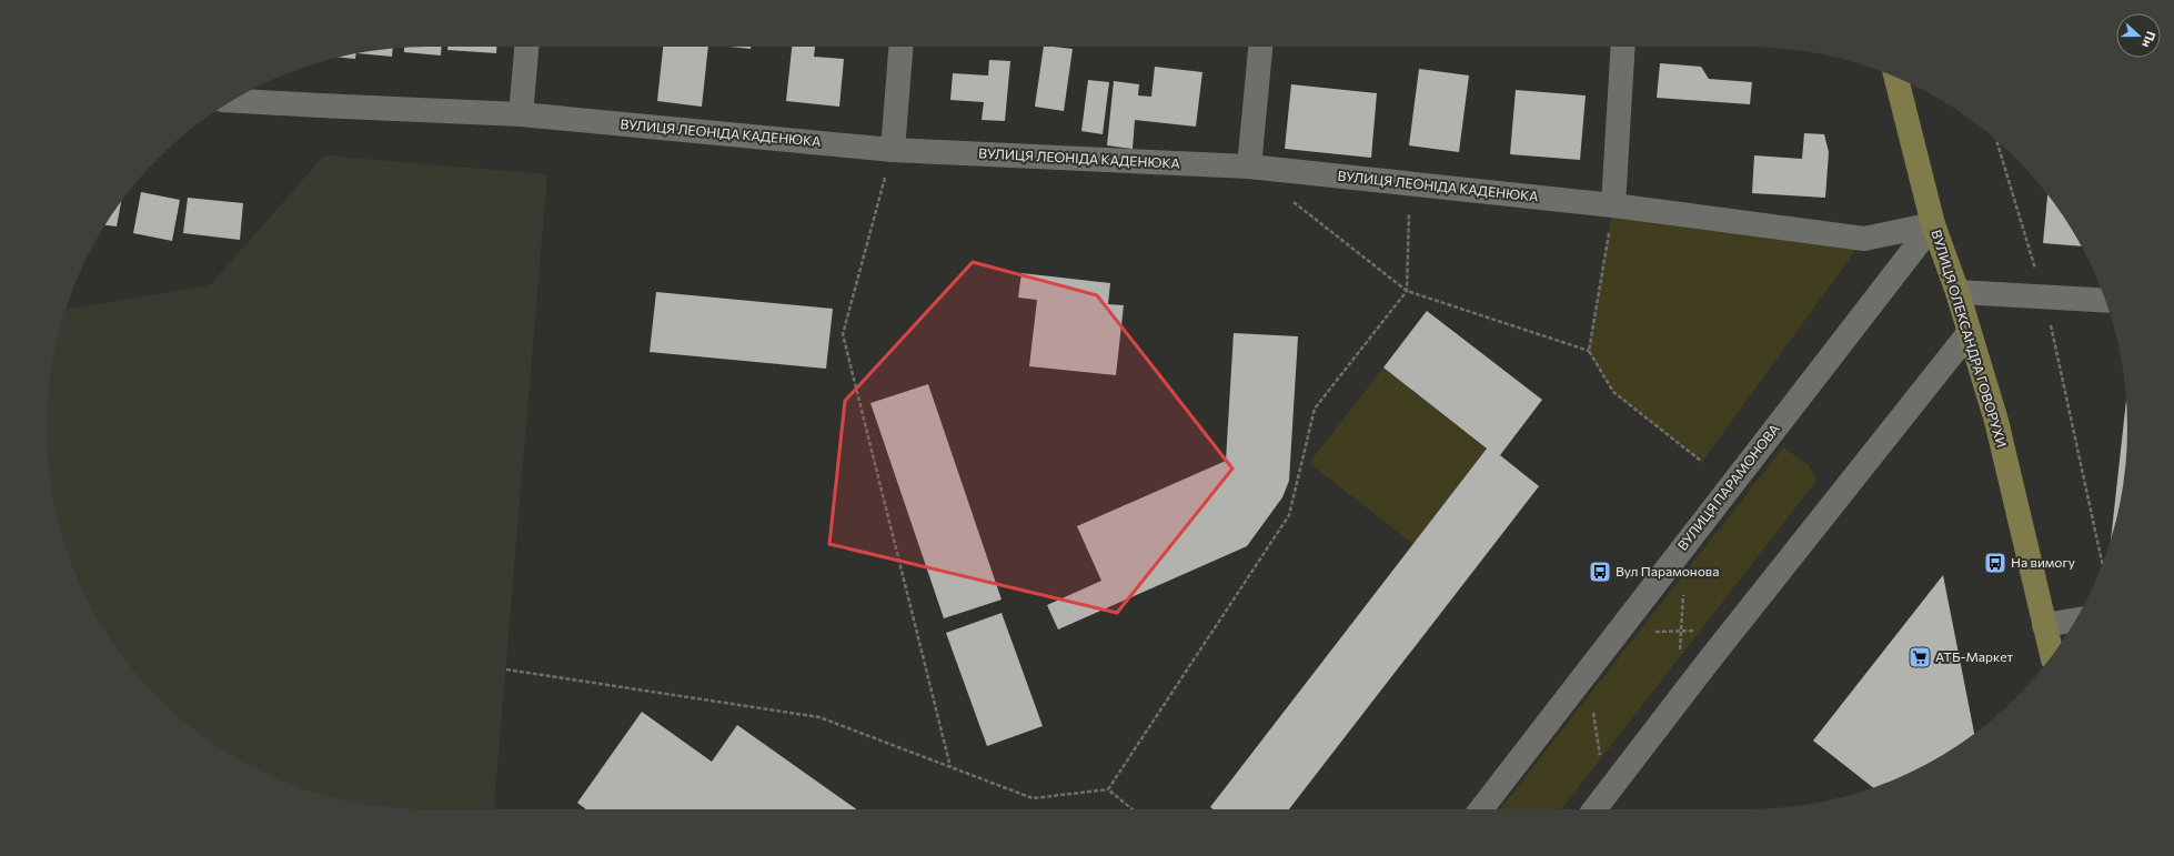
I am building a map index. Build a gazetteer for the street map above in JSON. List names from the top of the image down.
{
  "streets": {
    "main road": ["ВУЛИЦЯ ОЛЕКСАНДРА ГОВОРУХИ"],
    "street": ["ВУЛИЦЯ ЛЕОНІДА КАДЕНЮКА", "ВУЛИЦЯ ПАРАМОНОВА"]
  },
  "crossings": [
    ["ВУЛИЦЯ ЛЕОНІДА КАДЕНЮКА", "ВУЛИЦЯ ОЛЕКСАНДРА ГОВОРУХИ"],
    ["ВУЛИЦЯ ЛЕОНІДА КАДЕНЮКА", "ВУЛИЦЯ ПАРАМОНОВА"],
    ["ВУЛИЦЯ ОЛЕКСАНДРА ГОВОРУХИ", "ВУЛИЦЯ ПАРАМОНОВА"]
  ],
  "places": {
    "bus stop": ["На вимогу", "Вул Парамонова"],
    "supermarket": ["АТБ-Маркет"]
  },
  "north": "right"
}
